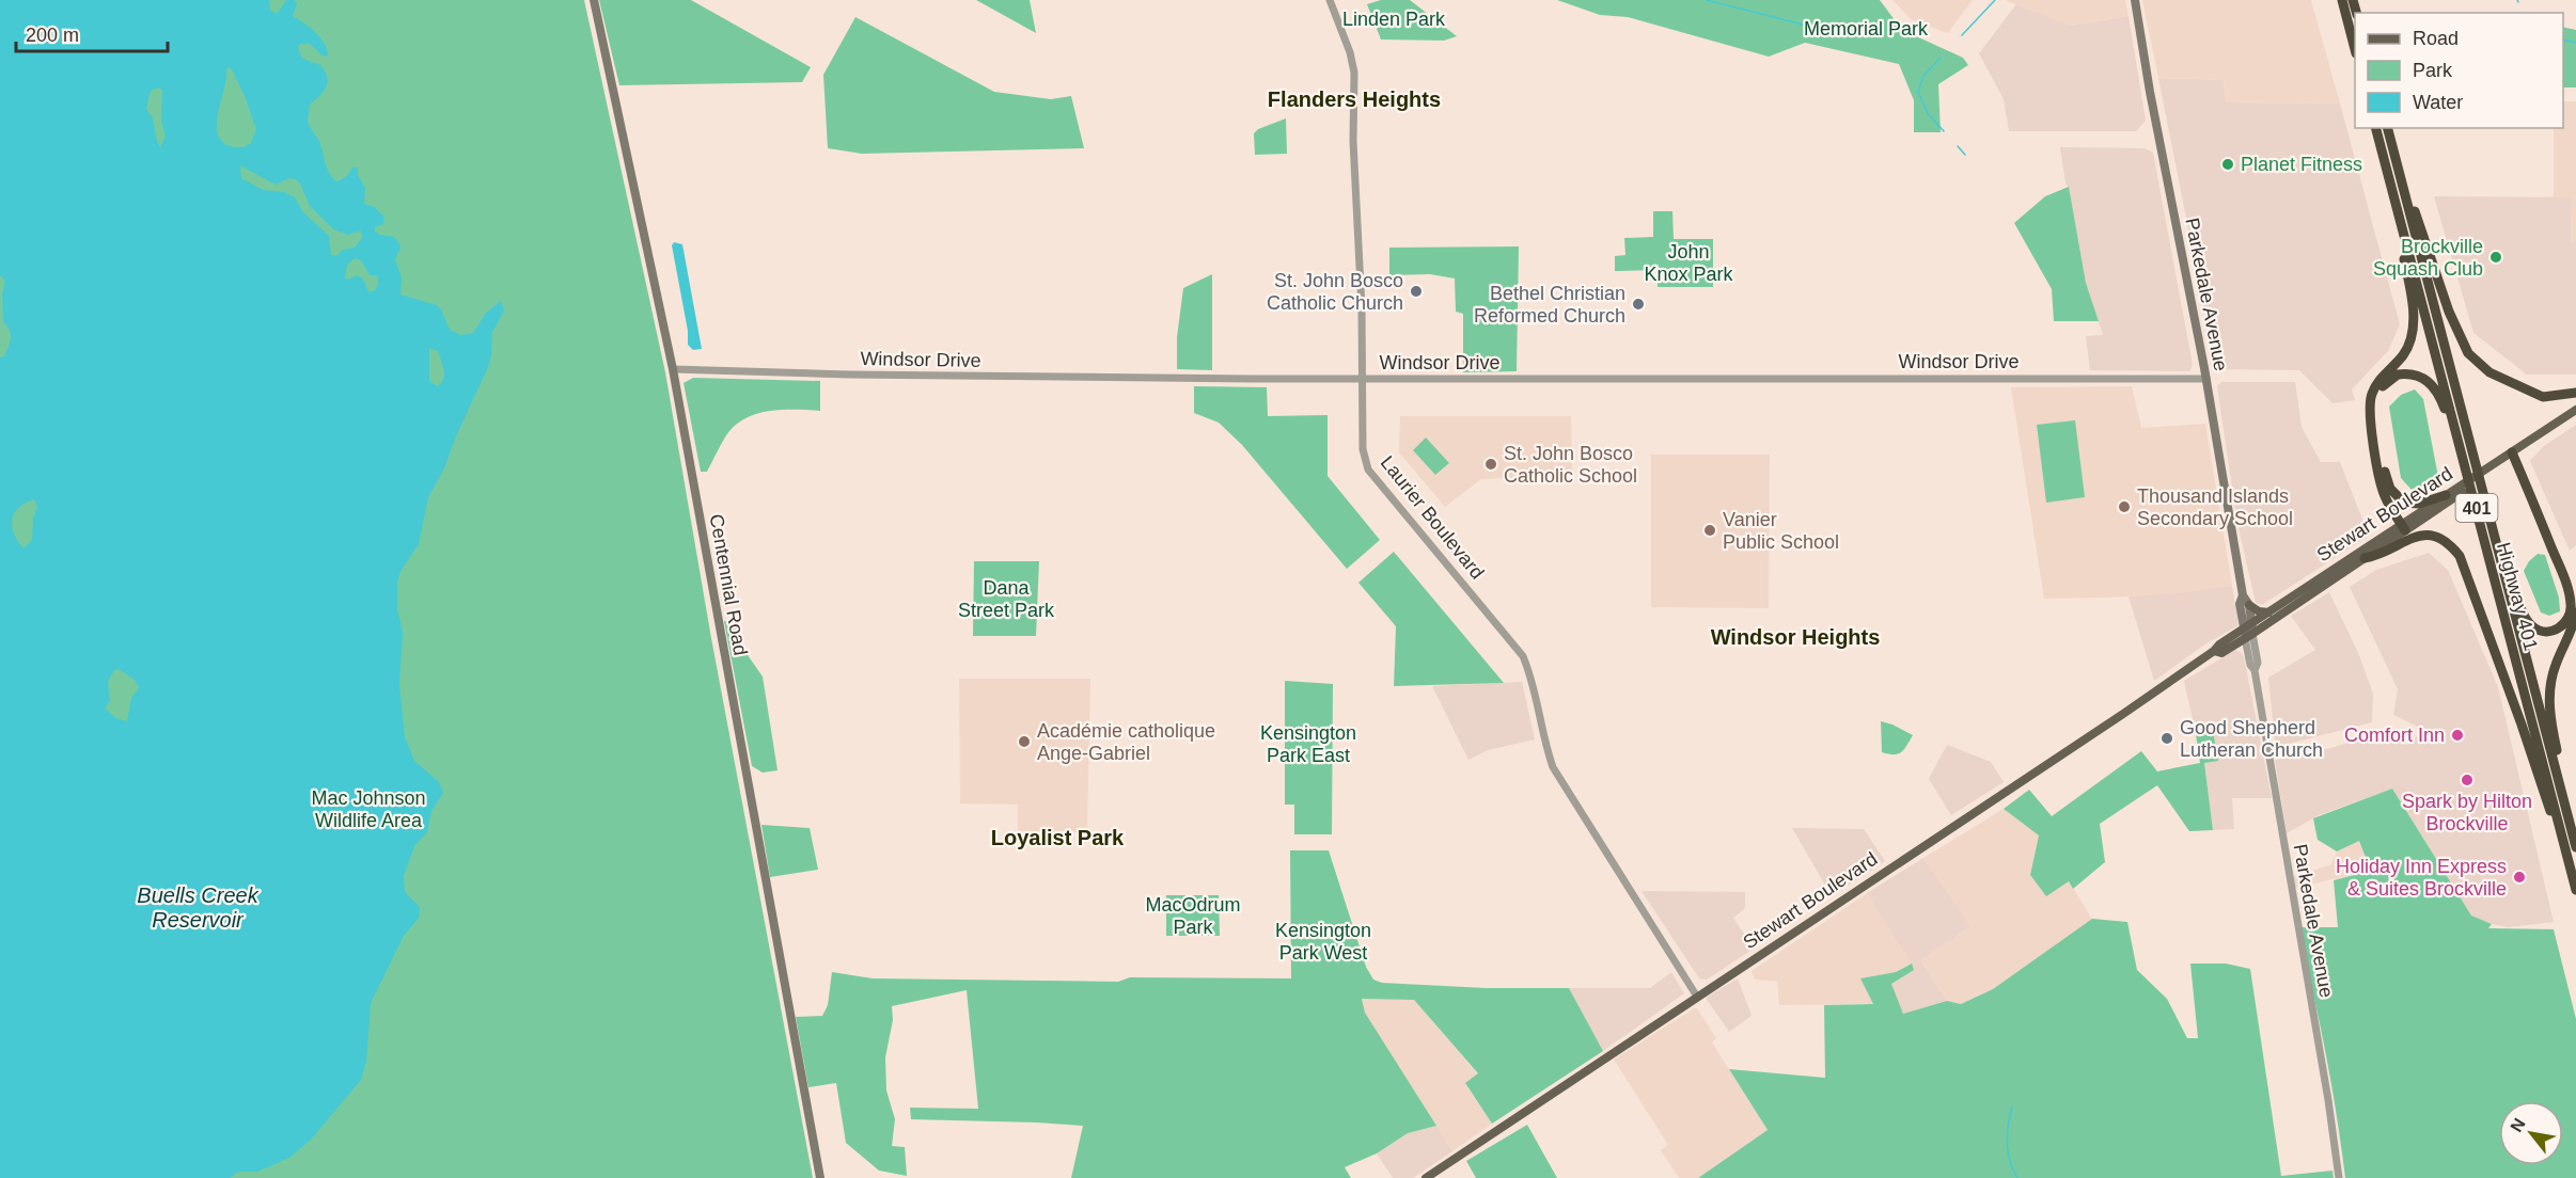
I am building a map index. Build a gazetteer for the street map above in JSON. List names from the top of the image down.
{
  "streets": {
    "highway": ["401", "Highway 401"],
    "main road": ["Parkedale Avenue", "Stewart Boulevard", "Centennial Road"],
    "street": ["Windsor Drive", "Laurier Boulevard"]
  },
  "crossings": [
    ["Parkedale Avenue", "Windsor Drive"],
    ["Parkedale Avenue", "Stewart Boulevard"],
    ["Windsor Drive", "Laurier Boulevard"],
    ["Windsor Drive", "Centennial Road"],
    ["Stewart Boulevard", "Laurier Boulevard"]
  ],
  "districts": ["Flanders Heights", "Windsor Heights", "Loyalist Park"],
  "water": ["Buells Creek Reservoir"],
  "parks": [
    "Linden Park",
    "Memorial Park",
    "John Knox Park",
    "Dana Street Park",
    "Kensington Park East",
    "Mac Johnson Wildlife Area",
    "MacOdrum Park",
    "Kensington Park West"
  ],
  "places": [
    "Planet Fitness",
    "Brockville Squash Club",
    "St. John Bosco Catholic Church",
    "Bethel Christian Reformed Church",
    "St. John Bosco Catholic School",
    "Thousand Islands Secondary School",
    "Vanier Public School",
    "Comfort Inn",
    "Good Shepherd Lutheran Church",
    "Académie catholique Ange-Gabriel",
    "Spark by Hilton Brockville",
    "Holiday Inn Express & Suites Brockville"
  ],
  "legend": ["Road", "Park", "Water"],
  "scale_bar": "200 m",
  "north": "top left"
}
